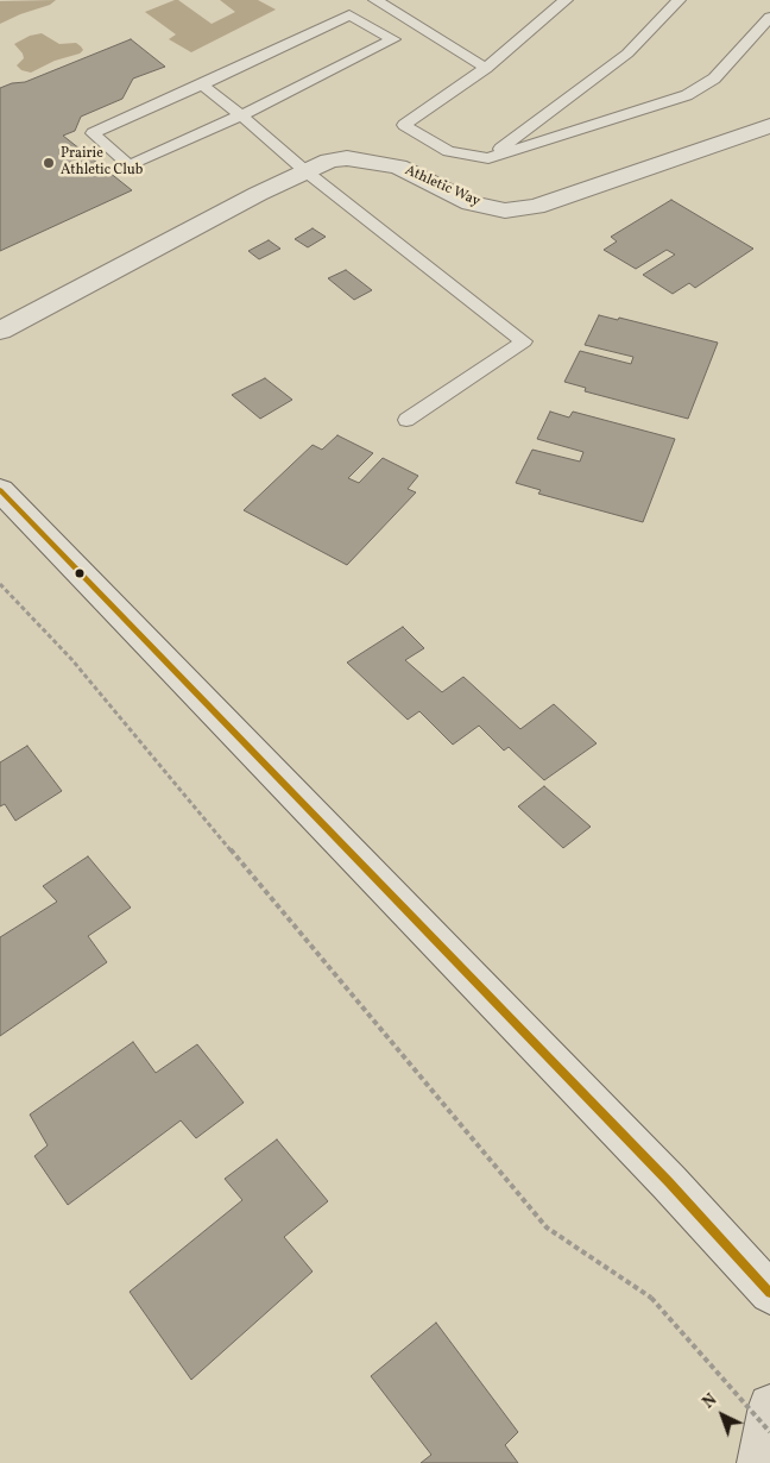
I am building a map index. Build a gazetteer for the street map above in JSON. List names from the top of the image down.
{
  "streets": {
    "street": ["Athletic Way"]
  },
  "places": ["Prairie Athletic Club"],
  "north": "top left"
}
